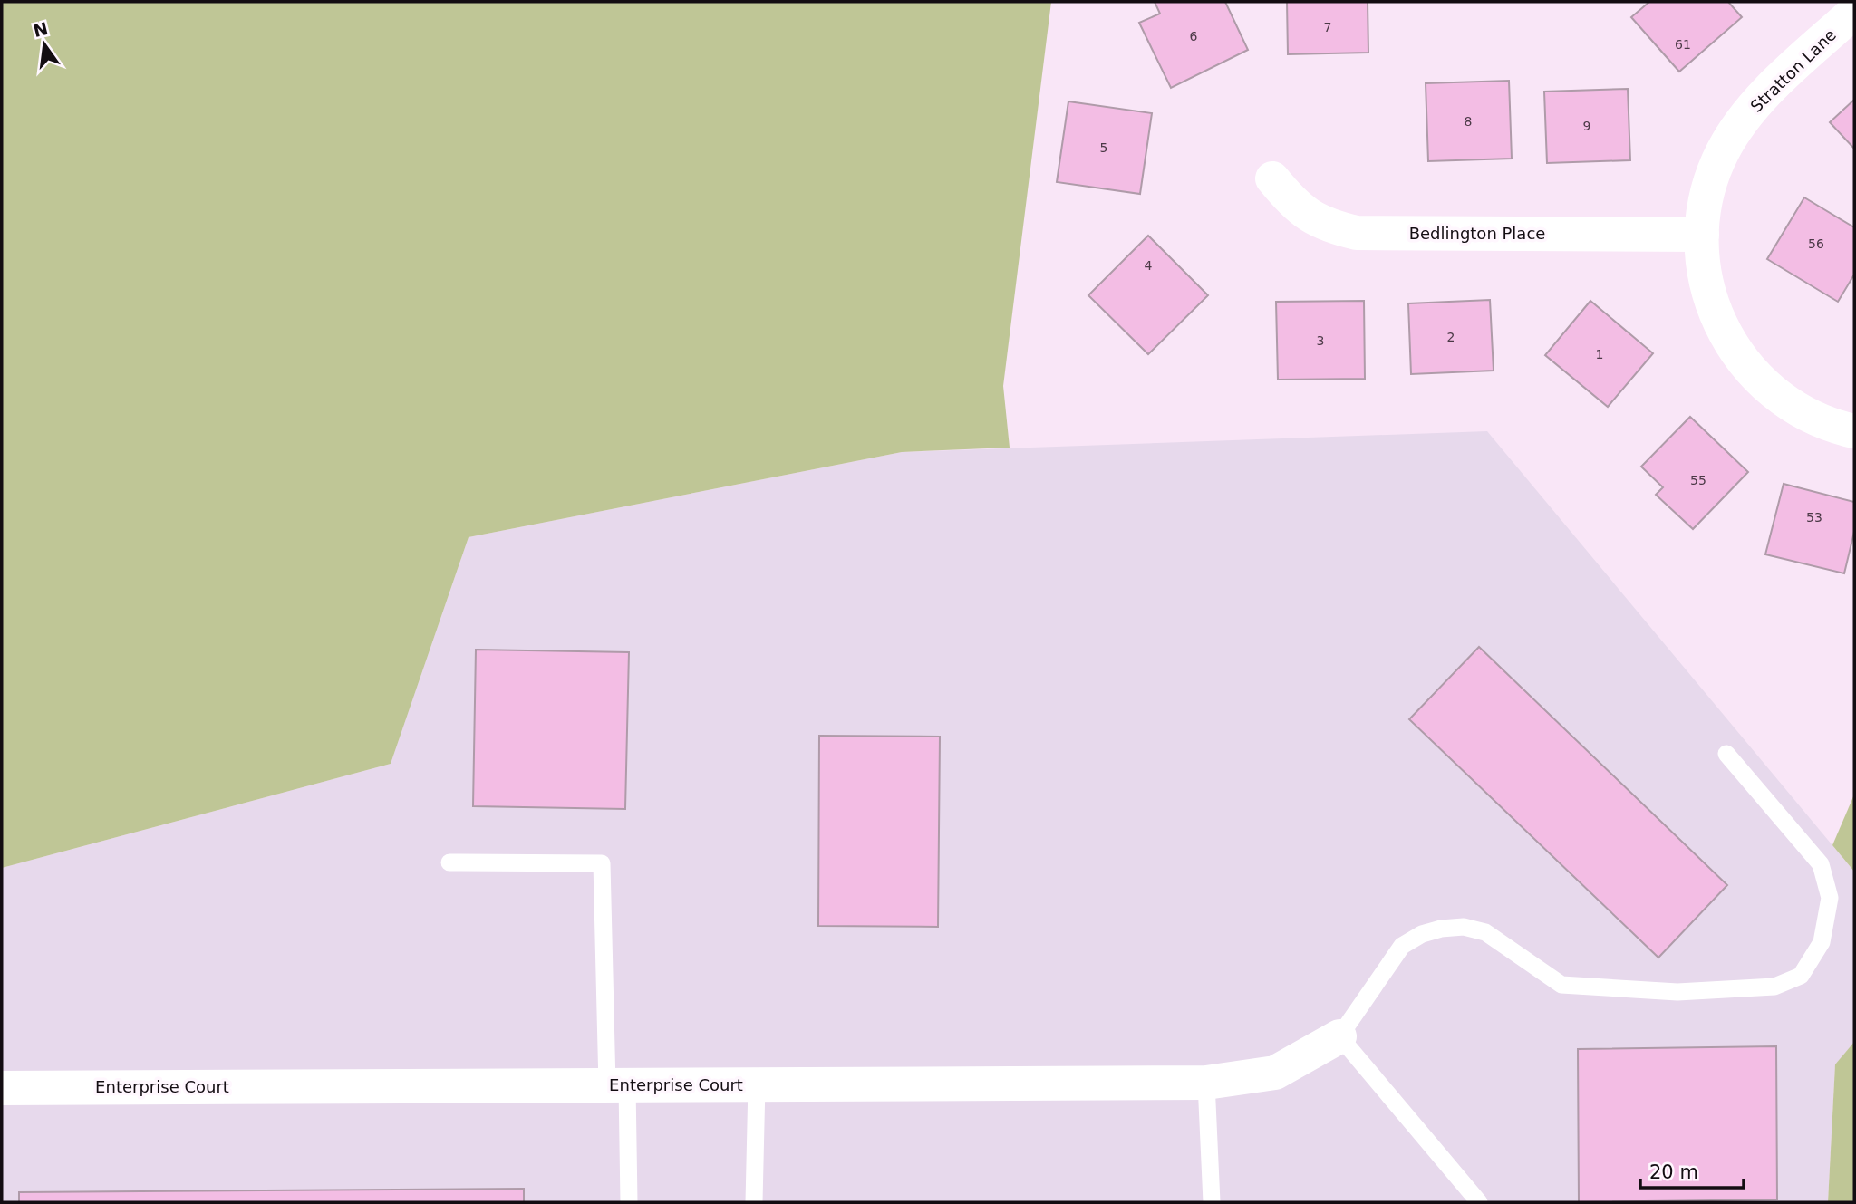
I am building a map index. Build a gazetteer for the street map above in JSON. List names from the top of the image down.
{
  "streets": {
    "street": ["Stratton Lane", "Bedlington Place", "Enterprise Court"]
  },
  "crossings": [
    ["Stratton Lane", "Bedlington Place"]
  ],
  "house_numbers": [
    "7",
    "6",
    "61",
    "8",
    "9",
    "5",
    "56",
    "4",
    "2",
    "3",
    "1",
    "55",
    "53"
  ],
  "scale_bar": "20 m",
  "north": "top"
}
